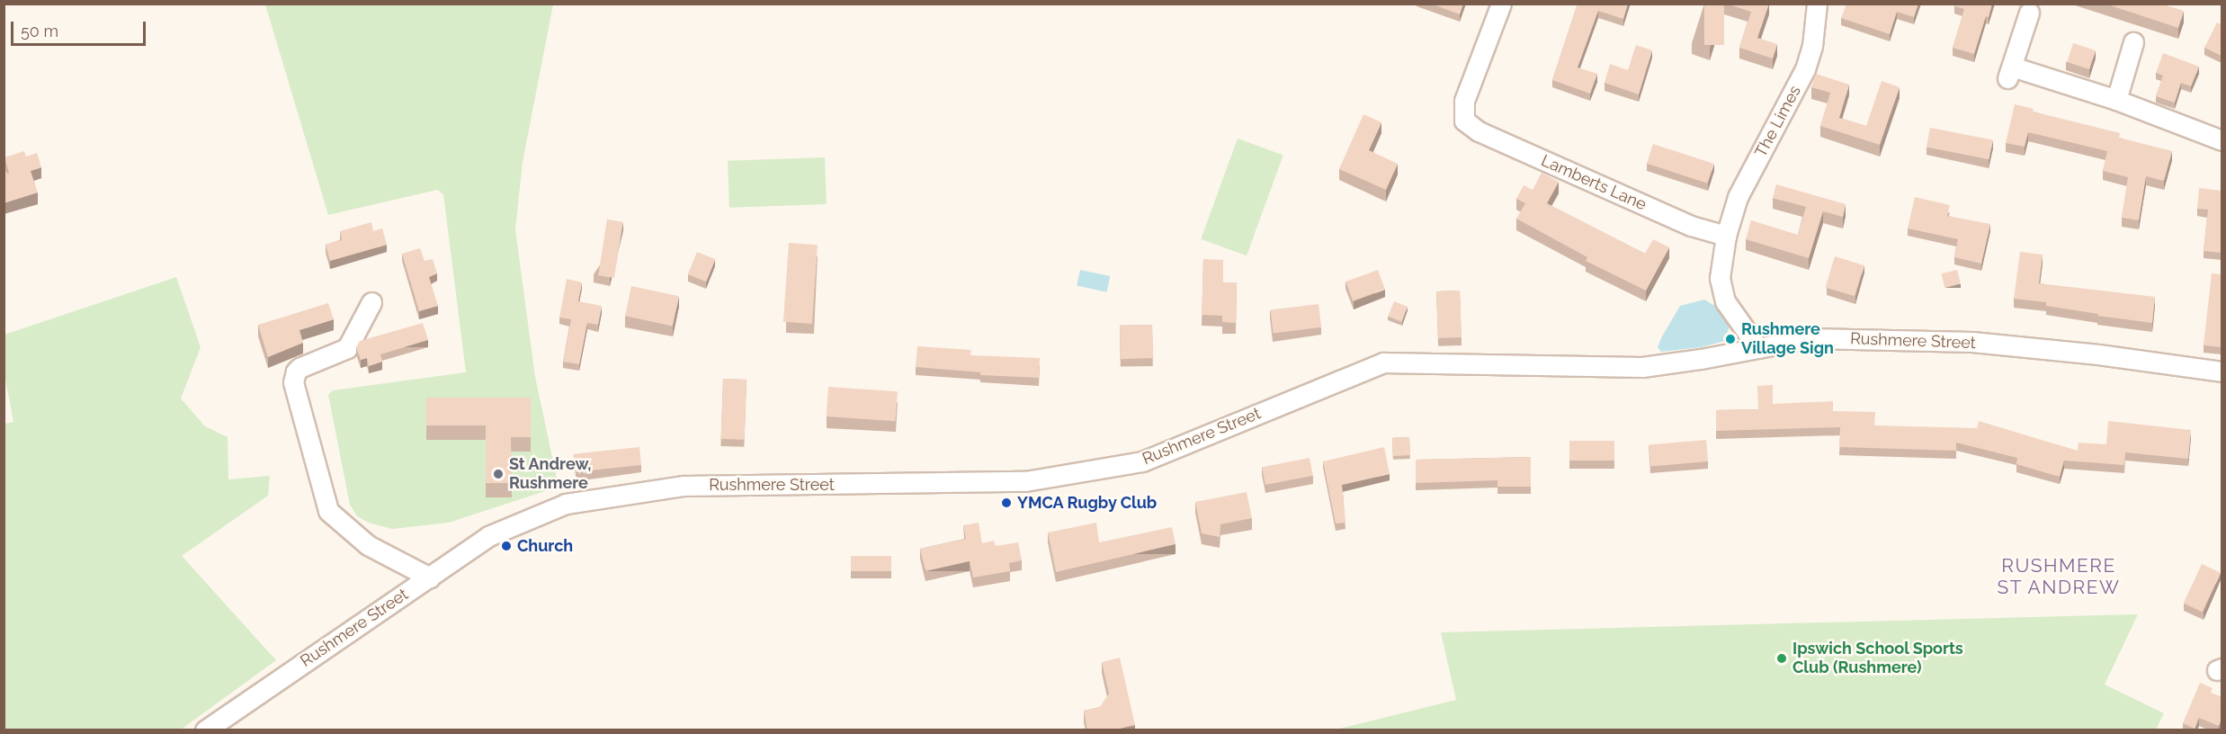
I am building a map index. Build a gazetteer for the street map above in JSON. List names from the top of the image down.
{
  "streets": {
    "street": ["The Limes", "Lamberts Lane", "Rushmere Street"]
  },
  "crossings": [
    ["The Limes", "Lamberts Lane"]
  ],
  "districts": ["RUSHMERE ST ANDREW"],
  "places": [
    "Rushmere Village Sign",
    "St Andrew, Rushmere",
    "YMCA Rugby Club",
    "Church",
    "Ipswich School Sports Club (Rushmere)"
  ],
  "scale_bar": "50 m"
}
